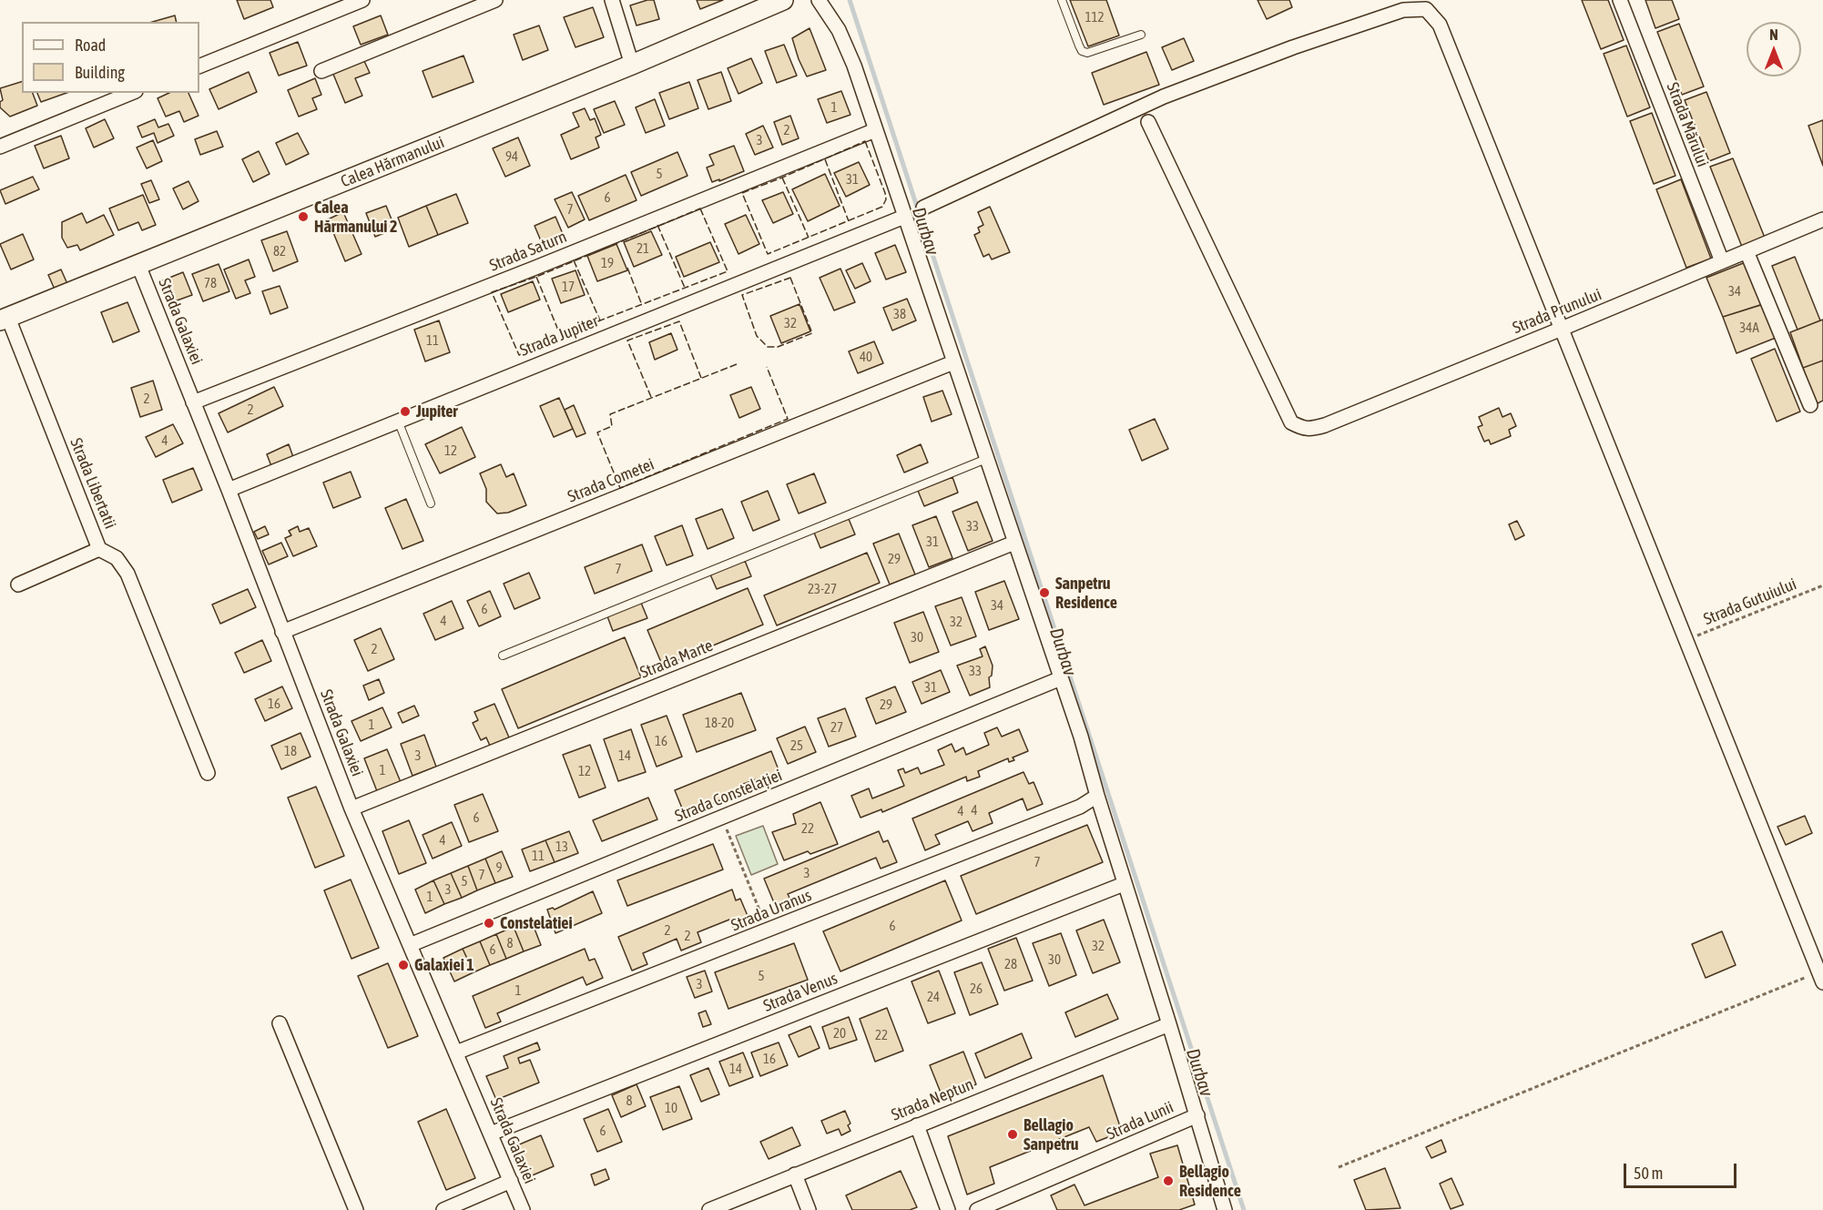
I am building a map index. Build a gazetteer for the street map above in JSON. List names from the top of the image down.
{
  "streets": {
    "street": [
      "Strada Mărului",
      "Calea Hărmanului",
      "Strada Saturn",
      "Strada Prunului",
      "Strada Galaxiei",
      "Strada Jupiter",
      "Strada Cometei",
      "Strada Libertatii",
      "Strada Marte",
      "Strada Constelației",
      "Strada Uranus",
      "Strada Venus",
      "Strada Neptun",
      "Strada Lunii"
    ],
    "path": ["Strada Gutuiului"]
  },
  "crossings": [
    ["Strada Mărului", "Strada Prunului"],
    ["Calea Hărmanului", "Strada Galaxiei"],
    ["Calea Hărmanului", "Strada Libertatii"],
    ["Strada Saturn", "Strada Galaxiei"],
    ["Strada Galaxiei", "Strada Jupiter"],
    ["Strada Galaxiei", "Strada Cometei"],
    ["Strada Galaxiei", "Strada Marte"],
    ["Strada Galaxiei", "Strada Constelației"],
    ["Strada Galaxiei", "Strada Uranus"],
    ["Strada Galaxiei", "Strada Venus"]
  ],
  "water": ["Durbav"],
  "places": [
    "Calea Hărmanului 2",
    "Jupiter",
    "Sanpetru Residence",
    "Constelatiei",
    "Galaxiei 1",
    "Bellagio Sanpetru",
    "Bellagio Residence"
  ],
  "house_numbers": [
    "112",
    "1",
    "2",
    "3",
    "94",
    "5",
    "31",
    "6",
    "7",
    "21",
    "82",
    "19",
    "78",
    "17",
    "34",
    "38",
    "32",
    "34A",
    "11",
    "40",
    "2",
    "2",
    "4",
    "12",
    "33",
    "31",
    "29",
    "7",
    "23-27",
    "34",
    "6",
    "4",
    "32",
    "30",
    "2",
    "33",
    "31",
    "16",
    "29",
    "18-20",
    "1",
    "27",
    "16",
    "25",
    "18",
    "3",
    "14",
    "1",
    "12",
    "4",
    "4",
    "6",
    "22",
    "4",
    "13",
    "11",
    "7",
    "9",
    "3",
    "7",
    "5",
    "3",
    "1",
    "6",
    "2",
    "2",
    "8",
    "32",
    "6",
    "30",
    "28",
    "5",
    "3",
    "26",
    "1",
    "24",
    "20",
    "22",
    "16",
    "14",
    "8",
    "10",
    "6"
  ],
  "legend": ["Road", "Building"],
  "scale_bar": "50 m",
  "north": "top"
}
